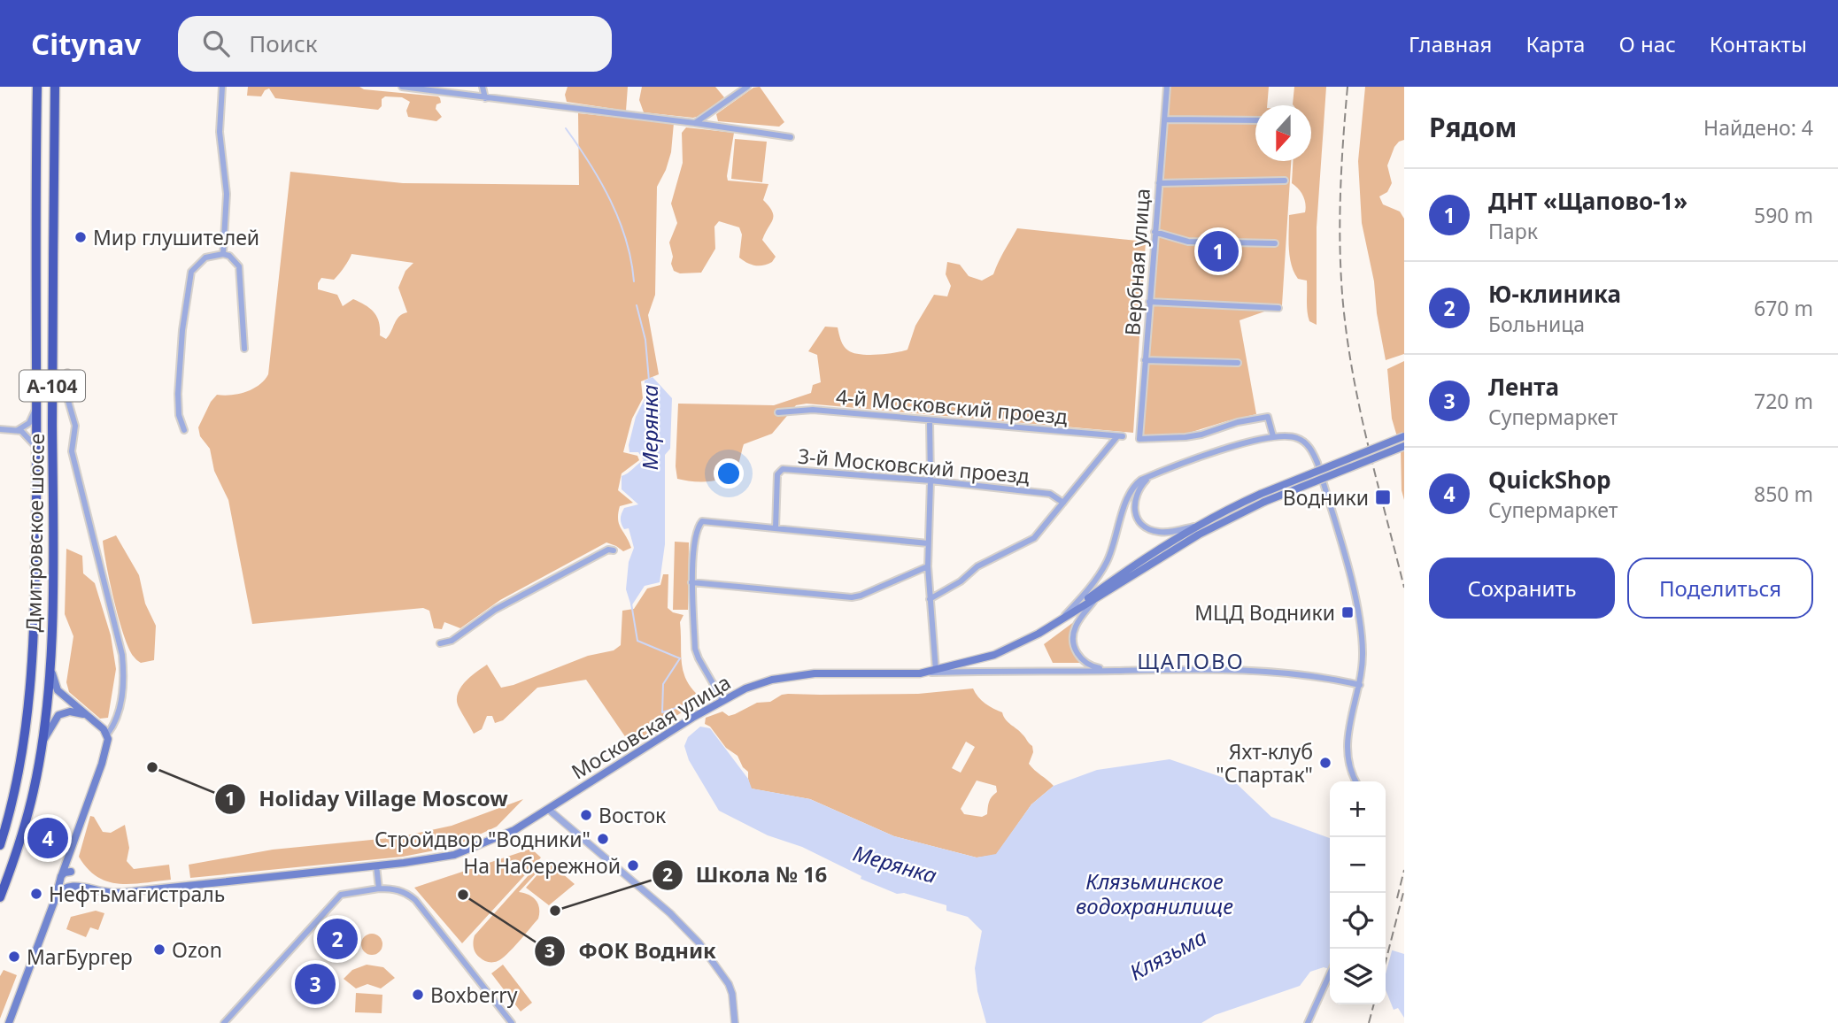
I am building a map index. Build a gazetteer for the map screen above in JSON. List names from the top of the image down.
{
  "streets": {
    "highway": ["А-104", "Дмитровское шоссе"],
    "main road": ["Московская улица"],
    "street": ["Вербная улица", "4-й Московский проезд", "3-й Московский проезд"]
  },
  "crossings": [
    ["А-104", "Дмитровское шоссе"],
    ["4-й Московский проезд", "3-й Московский проезд"]
  ],
  "districts": ["ЩАПОВО"],
  "water": ["Мерянка", "Клязьминское водохранилище", "Клязьма"],
  "places": {
    "other": [
      "Мир глушителей",
      "Яхт-клуб \"Спартак\"",
      "Holiday Village Moscow",
      "Восток",
      "Стройдвор \"Водники\"",
      "На Набережной",
      "Нефтьмагистраль",
      "ФОК Водник",
      "Школа № 16",
      "Ozon",
      "МагБургер",
      "Boxberry"
    ],
    "transit": ["Водники", "МЦД Водники"]
  },
  "north": "bottom",
  "page": {
    "header": "Citynav",
    "search": "Поиск",
    "nav": [
      "Главная",
      "Карта",
      "О нас",
      "Контакты"
    ],
    "heading": ["Рядом", "Найдено: 4"],
    "list": [
      {
        "mark": "1",
        "name": "ДНТ «Щапово-1»",
        "note": "Парк",
        "value": "590 m"
      },
      {
        "mark": "2",
        "name": "Ю-клиника",
        "note": "Больница",
        "value": "670 m"
      },
      {
        "mark": "3",
        "name": "Лента",
        "note": "Супермаркет",
        "value": "720 m"
      },
      {
        "mark": "4",
        "name": "QuickShop",
        "note": "Супермаркет",
        "value": "850 m"
      }
    ],
    "pins": [
      "1",
      "4",
      "2",
      "3"
    ],
    "buttons": ["Сохранить", "Поделиться"],
    "map_buttons": ["+", "−"]
  }
}
